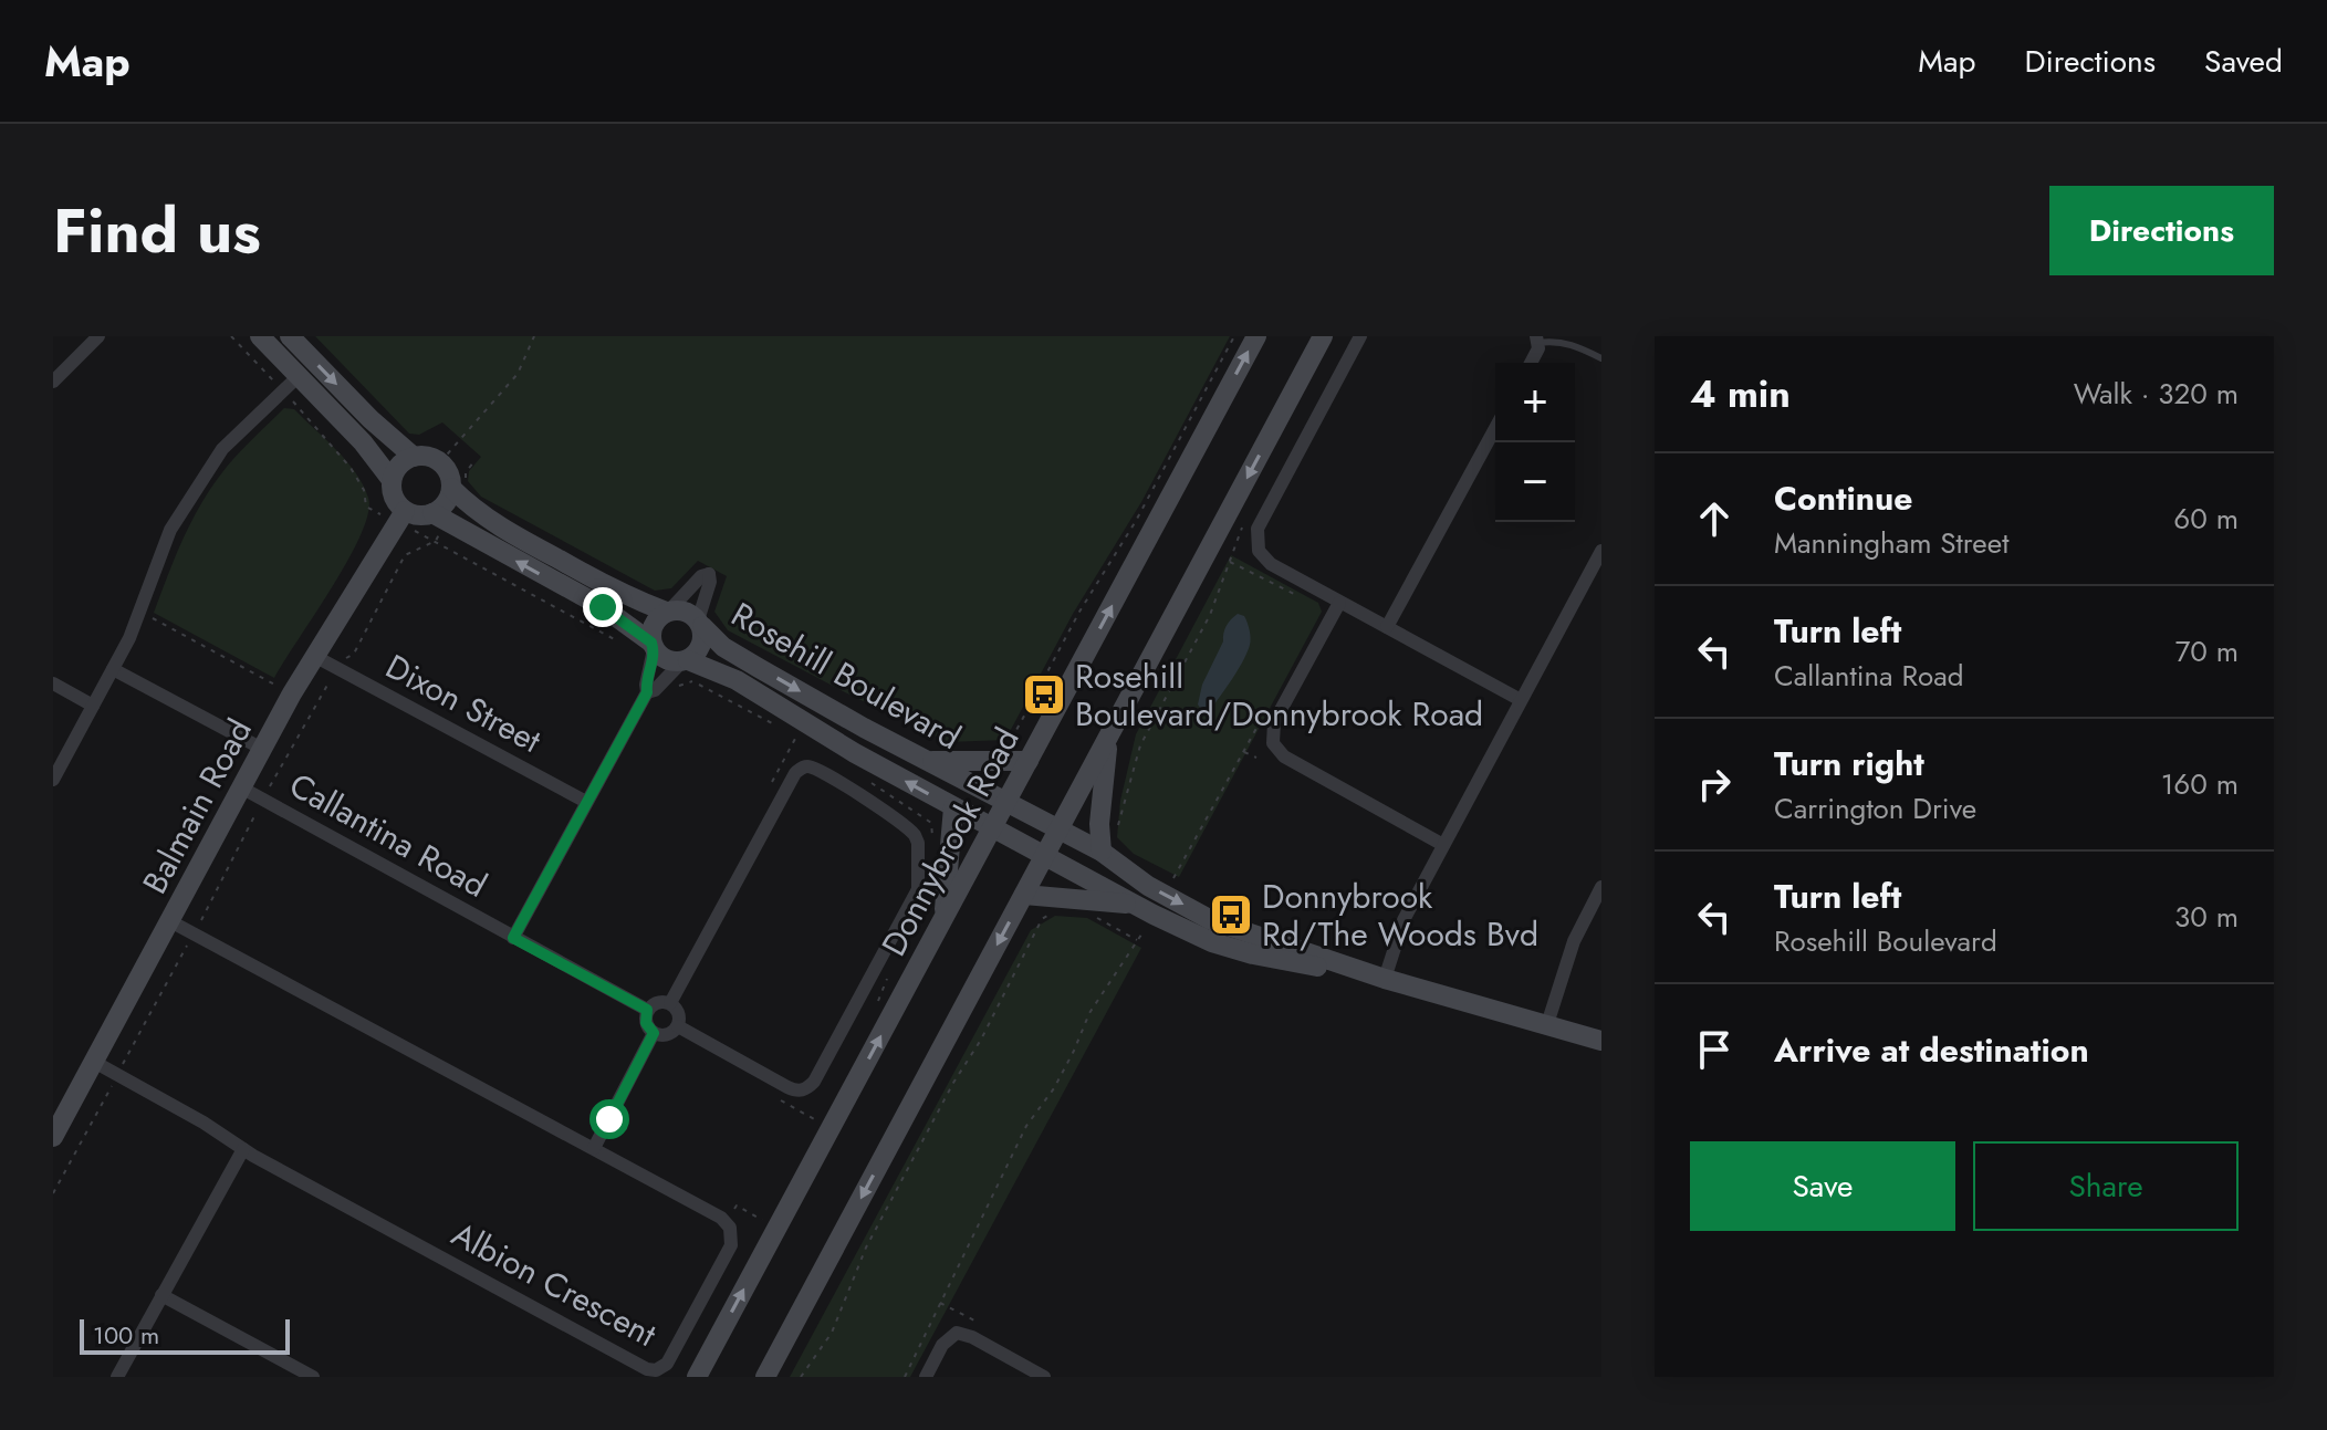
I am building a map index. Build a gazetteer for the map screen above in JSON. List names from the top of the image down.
{
  "streets": {
    "street": [
      "Rosehill Boulevard",
      "Dixon Street",
      "Balmain Road",
      "Callantina Road",
      "Donnybrook Road",
      "Albion Crescent"
    ]
  },
  "crossings": [
    ["Rosehill Boulevard", "Donnybrook Road"],
    ["Dixon Street", "Balmain Road"],
    ["Balmain Road", "Callantina Road"],
    ["Balmain Road", "Albion Crescent"]
  ],
  "places": {
    "bus stop": ["Rosehill Boulevard/Donnybrook Road", "Donnybrook Rd/The Woods Bvd"]
  },
  "scale_bar": "100 m",
  "page": {
    "header": "Map",
    "nav": ["Map", "Directions", "Saved"],
    "title": "Find us",
    "buttons": [
      "Directions",
      ["Save", "Share"]
    ],
    "heading": ["4 min", "Walk · 320 m"],
    "map_buttons": ["+", "−"],
    "list": [
      ["Continue", "Manningham Street", "60 m"],
      ["Turn left", "Callantina Road", "70 m"],
      ["Turn right", "Carrington Drive", "160 m"],
      ["Turn left", "Rosehill Boulevard", "30 m"],
      "Arrive at destination"
    ],
    "scale": "100 m"
  }
}
